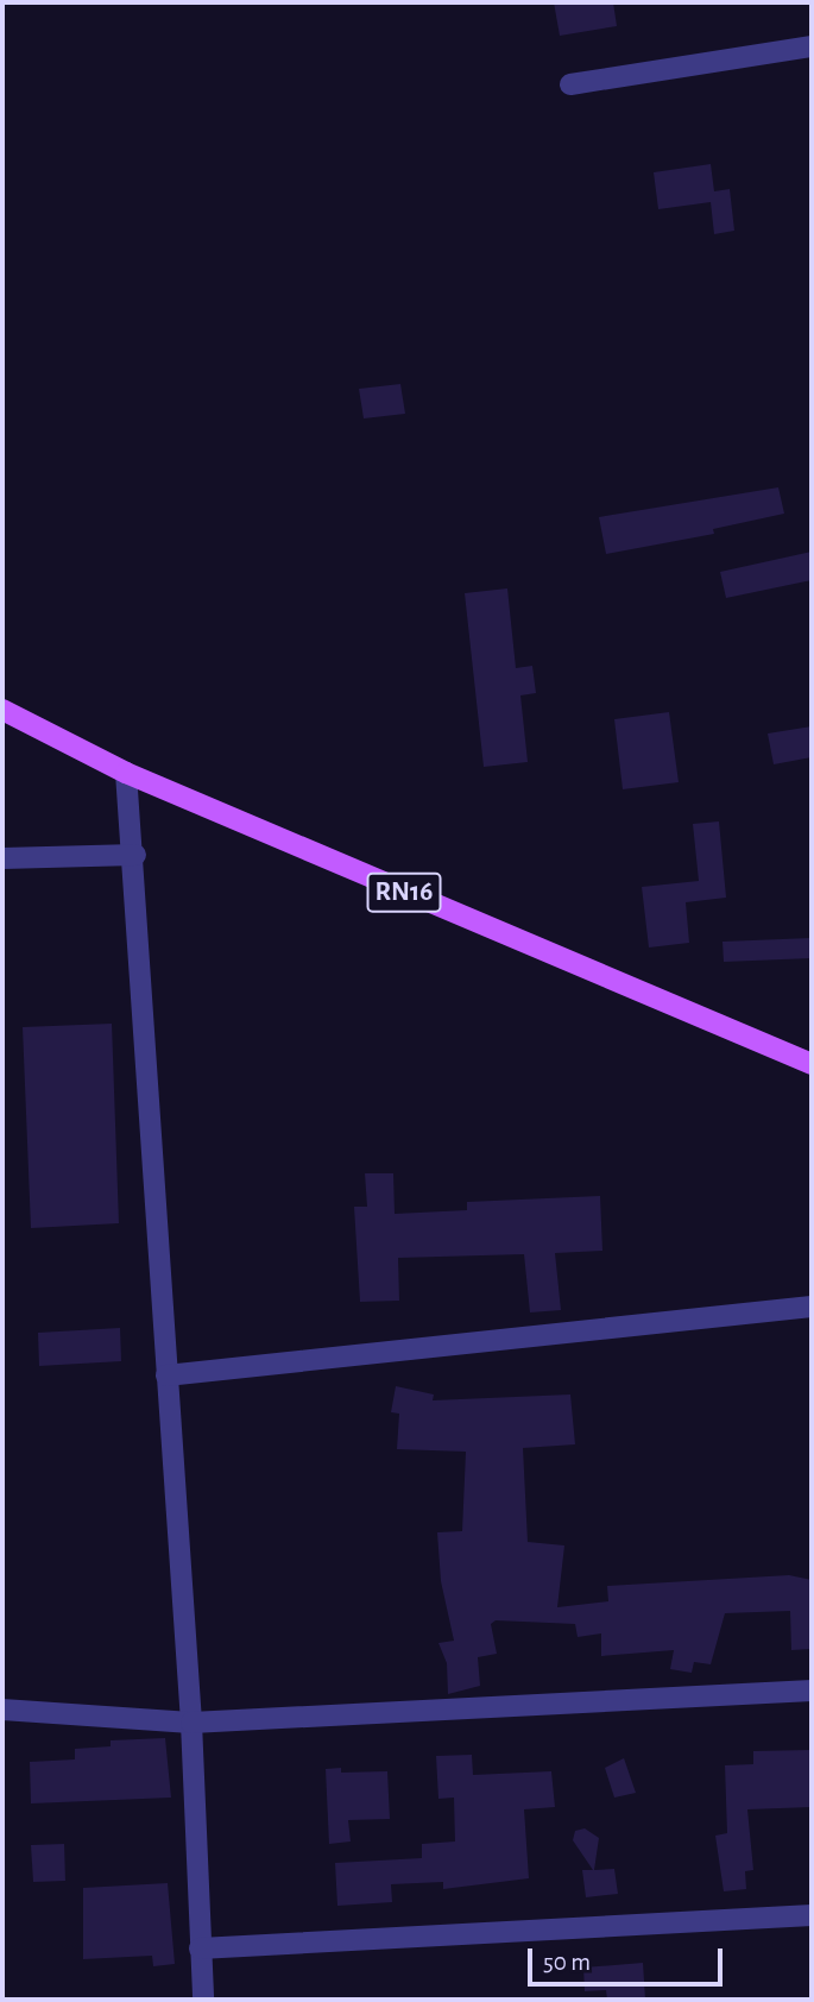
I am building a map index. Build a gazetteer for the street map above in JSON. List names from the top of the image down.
{
  "streets": {
    "main road": ["RN16"]
  },
  "scale_bar": "50 m"
}
